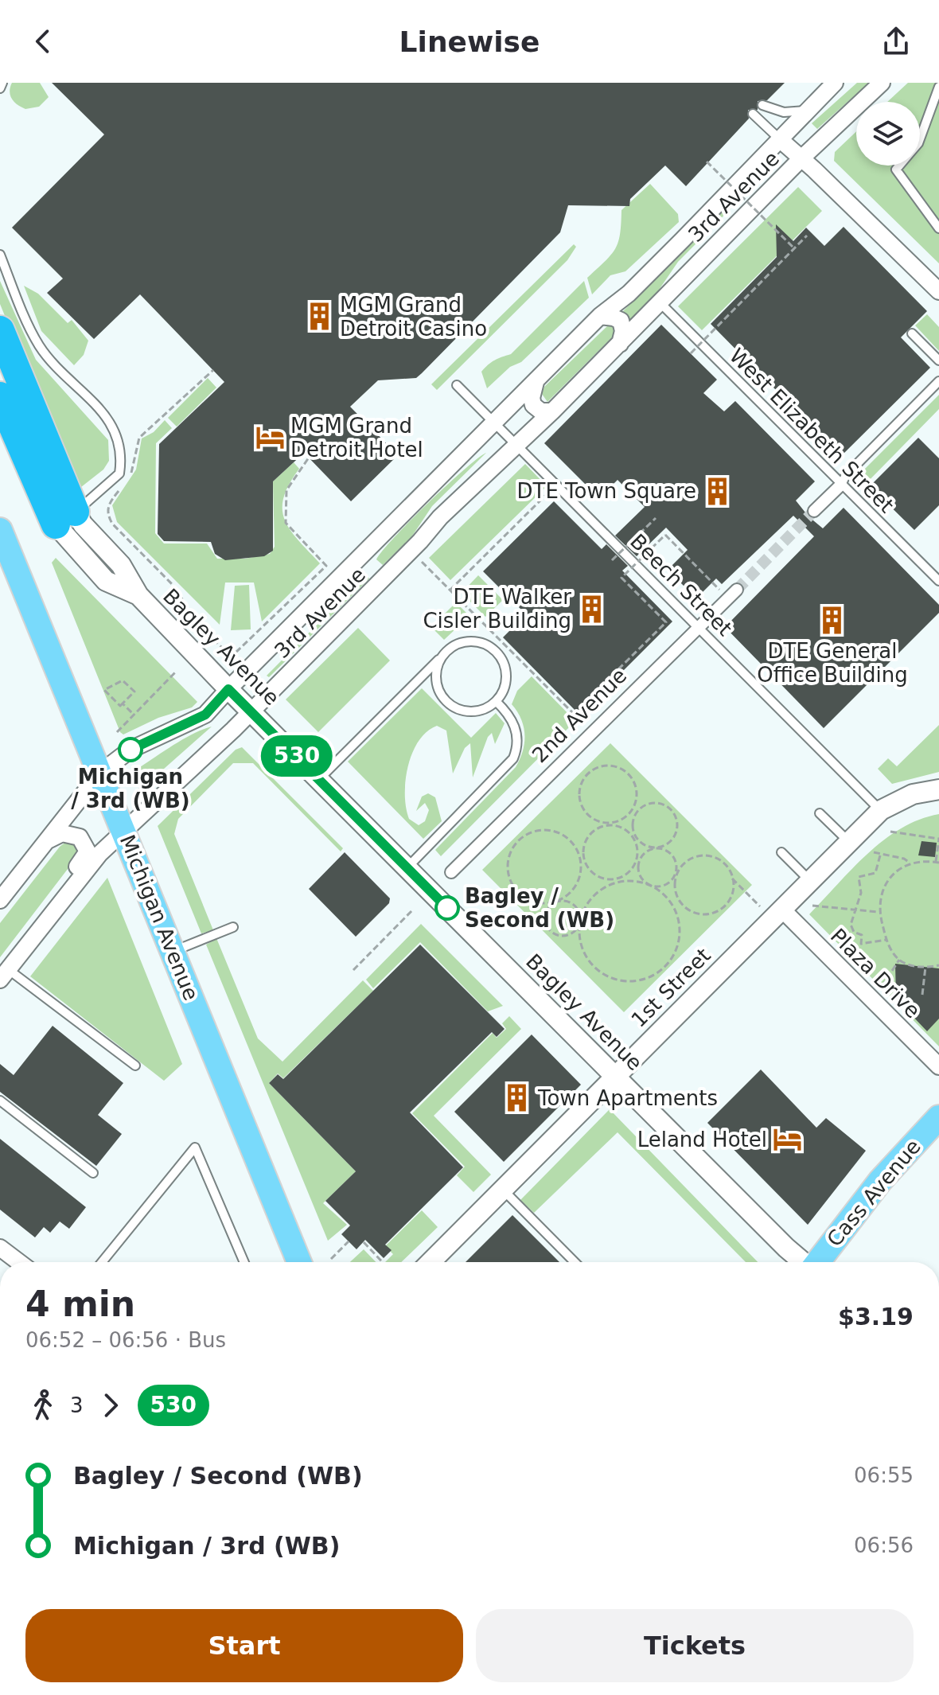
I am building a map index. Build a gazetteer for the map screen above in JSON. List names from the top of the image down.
{
  "streets": {
    "main road": ["Michigan Avenue", "Cass Avenue"],
    "street": [
      "3rd Avenue",
      "Bagley Avenue",
      "2nd Avenue",
      "Plaza Drive",
      "1st Street"
    ],
    "lane": ["West Elizabeth Street", "Beech Street"]
  },
  "crossings": [
    ["3rd Avenue", "West Elizabeth Street"],
    ["3rd Avenue", "Beech Street"],
    ["3rd Avenue", "Bagley Avenue"],
    ["3rd Avenue", "Michigan Avenue"],
    ["Beech Street", "2nd Avenue"],
    ["Beech Street", "1st Street"],
    ["Bagley Avenue", "1st Street"],
    ["Plaza Drive", "1st Street"]
  ],
  "places": {
    "building": [
      "MGM Grand Detroit Casino",
      "DTE Town Square",
      "DTE Walker Cisler Building",
      "DTE General Office Building",
      "Town Apartments"
    ],
    "hotel": ["MGM Grand Detroit Hotel", "Leland Hotel"],
    "other": ["Michigan / 3rd (WB)", "Bagley / Second (WB)"]
  },
  "lines": ["bus line 530"],
  "page": {
    "header": "Linewise",
    "on_map": "530",
    "heading": ["4 min", "06:52 – 06:56 · Bus", "$3.19"],
    "legs": ["3", "530"],
    "list": [
      {
        "name": "Bagley / Second (WB)",
        "value": "06:55"
      },
      {
        "name": "Michigan / 3rd (WB)",
        "value": "06:56"
      }
    ],
    "buttons": ["Start", "Tickets"]
  }
}
